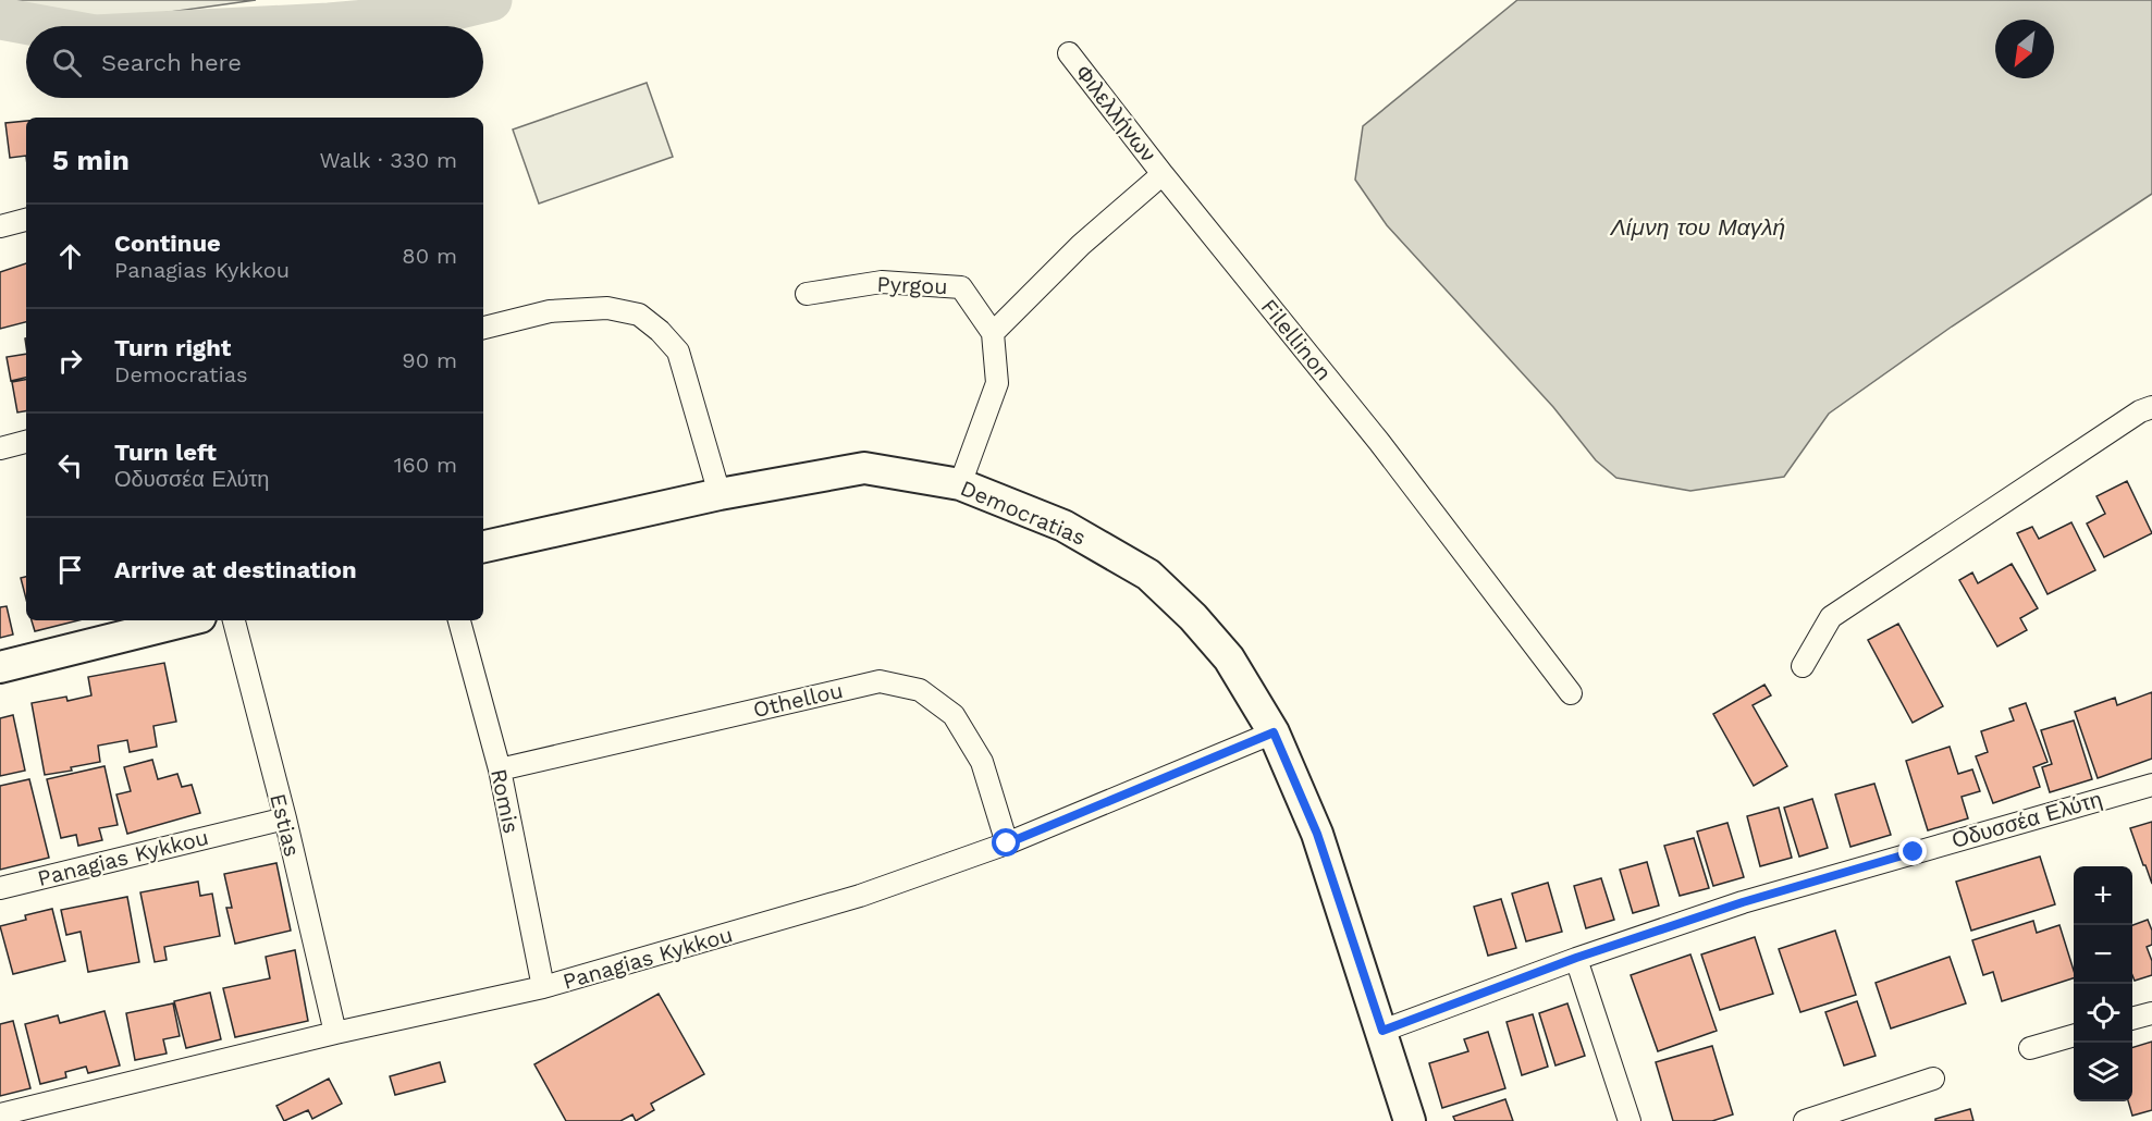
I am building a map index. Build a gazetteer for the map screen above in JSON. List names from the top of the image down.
{
  "streets": {
    "street": [
      "Φιλελλήνων",
      "Pyrgou",
      "Filellinon",
      "Democratias",
      "Othellou",
      "Romis",
      "Οδυσσέα Ελύτη",
      "Estias",
      "Panagias Kykkou"
    ]
  },
  "crossings": [
    ["Φιλελλήνων", "Filellinon"],
    ["Pyrgou", "Democratias"],
    ["Democratias", "Οδυσσέα Ελύτη"],
    ["Democratias", "Panagias Kykkou"],
    ["Othellou", "Romis"],
    ["Othellou", "Panagias Kykkou"],
    ["Romis", "Panagias Kykkou"],
    ["Estias", "Panagias Kykkou"]
  ],
  "water": ["Λίμνη του Μαγλή"],
  "north": "bottom left",
  "page": {
    "search": "Search here",
    "heading": ["5 min", "Walk · 330 m"],
    "list": [
      ["Continue", "Panagias Kykkou", "80 m"],
      ["Turn right", "Democratias", "90 m"],
      ["Turn left", "Οδυσσέα Ελύτη", "160 m"],
      "Arrive at destination"
    ],
    "map_buttons": ["+", "−"]
  }
}
